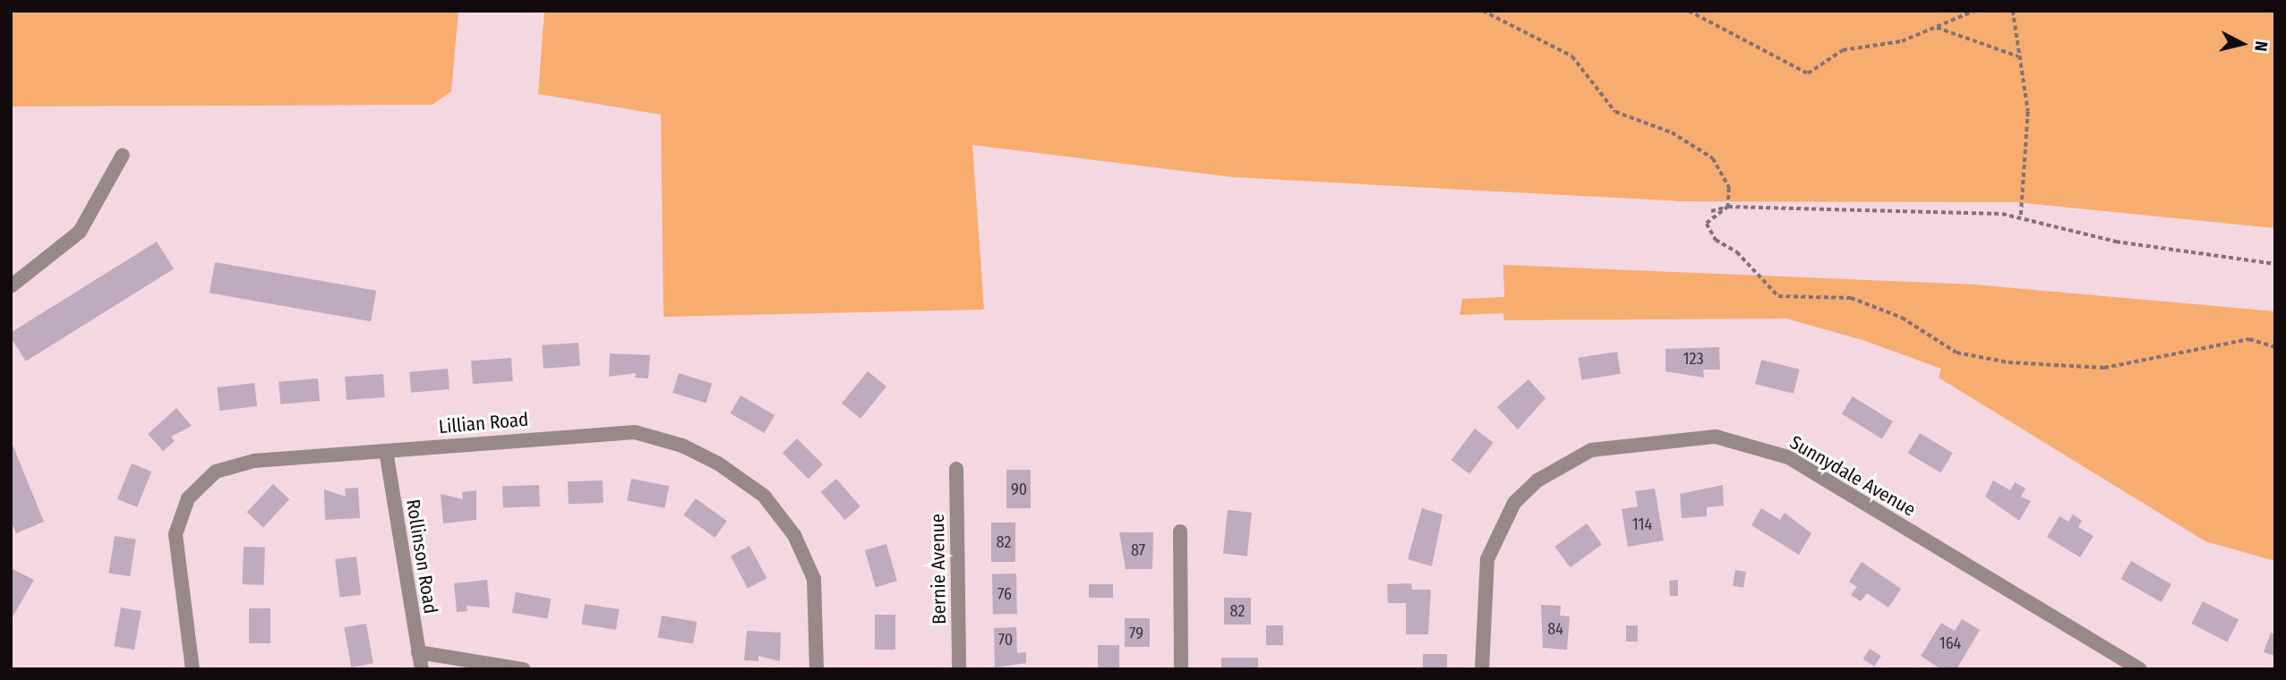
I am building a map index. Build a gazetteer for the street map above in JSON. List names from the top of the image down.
{
  "streets": {
    "street": [
      "Lillian Road",
      "Sunnydale Avenue",
      "Rollinson Road",
      "Bernie Avenue"
    ]
  },
  "crossings": [
    ["Lillian Road", "Rollinson Road"]
  ],
  "house_numbers": [
    "123",
    "90",
    "114",
    "82",
    "87",
    "76",
    "82",
    "84",
    "79",
    "70",
    "164"
  ],
  "north": "right"
}
